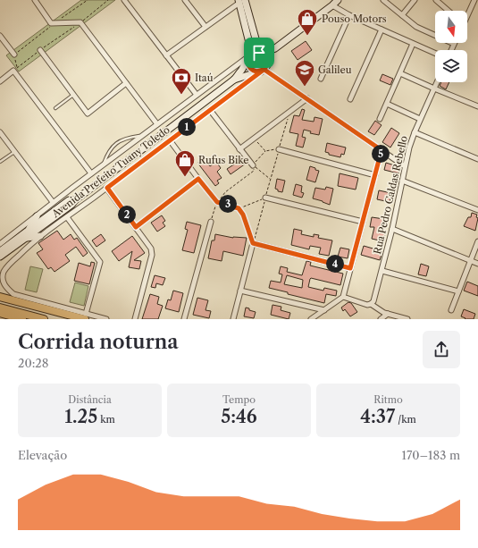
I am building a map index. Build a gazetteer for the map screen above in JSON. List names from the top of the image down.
{
  "streets": {
    "main road": ["Avenida Prefeito Tuany Toledo"],
    "street": ["Rua Pedro Caldas Rebello"]
  },
  "places": {
    "shop": ["Pouso Motors", "Rufus Bike"],
    "school or university": ["Galileu"],
    "bank": ["Itaú"]
  },
  "north": "bottom",
  "page": {
    "pins": [
      "1",
      "5",
      "3",
      "2",
      "4"
    ],
    "heading": ["Corrida noturna", "20:28"],
    "stats": [
      ["Distância", "1.25 km"],
      ["Tempo", "5:46"],
      ["Ritmo", "4:37 /km"]
    ],
    "chart": ["Elevação", "170–183 m"]
  }
}
